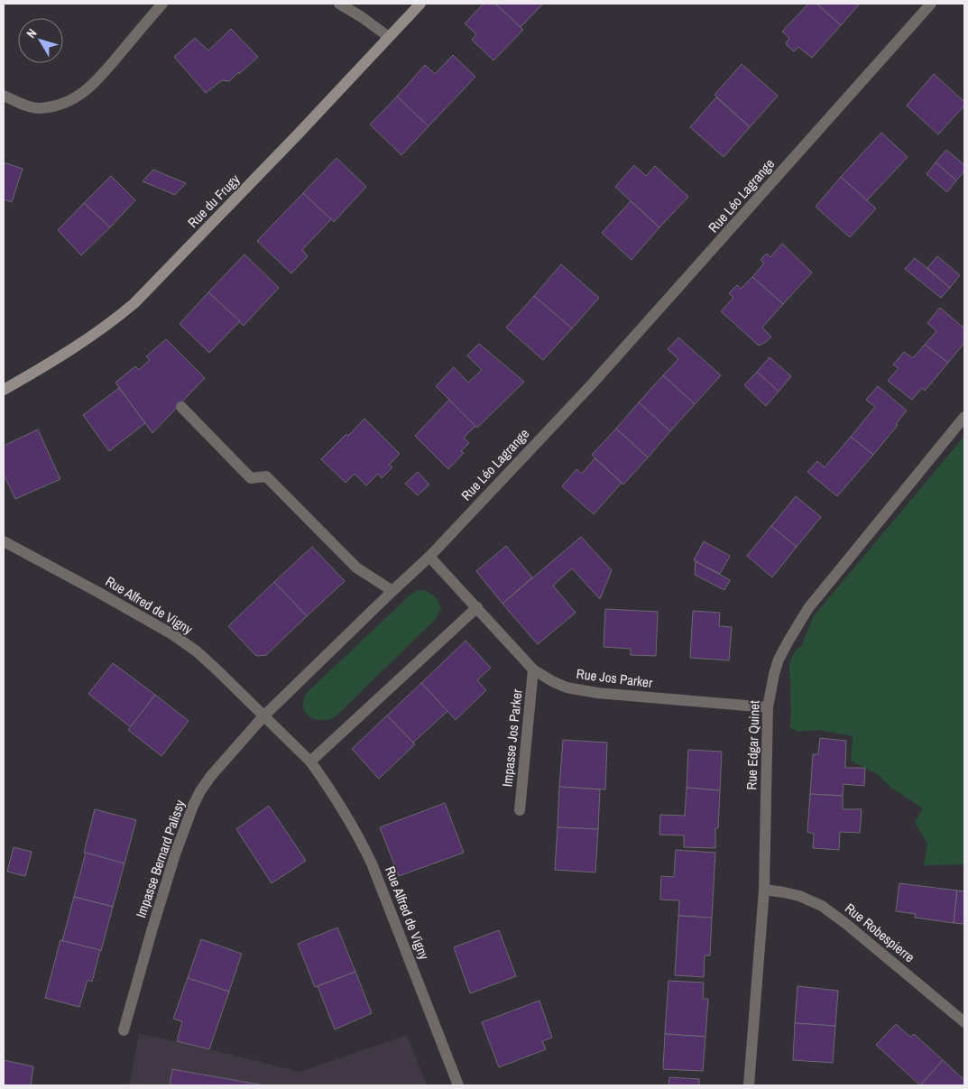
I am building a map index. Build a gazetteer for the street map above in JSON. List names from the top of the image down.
{
  "streets": {
    "main road": ["Rue du Frugy"],
    "street": [
      "Rue Léo Lagrange",
      "Rue Alfred de Vigny",
      "Rue Jos Parker",
      "Impasse Jos Parker",
      "Rue Edgar Quinet",
      "Impasse Bernard Palissy",
      "Rue Robespierre"
    ]
  },
  "crossings": [
    ["Rue Léo Lagrange", "Rue Alfred de Vigny"],
    ["Rue Léo Lagrange", "Rue Jos Parker"],
    ["Rue Léo Lagrange", "Impasse Bernard Palissy"],
    ["Rue Alfred de Vigny", "Impasse Bernard Palissy"],
    ["Rue Jos Parker", "Impasse Jos Parker"],
    ["Rue Jos Parker", "Rue Edgar Quinet"],
    ["Rue Edgar Quinet", "Rue Robespierre"]
  ],
  "north": "top left"
}
